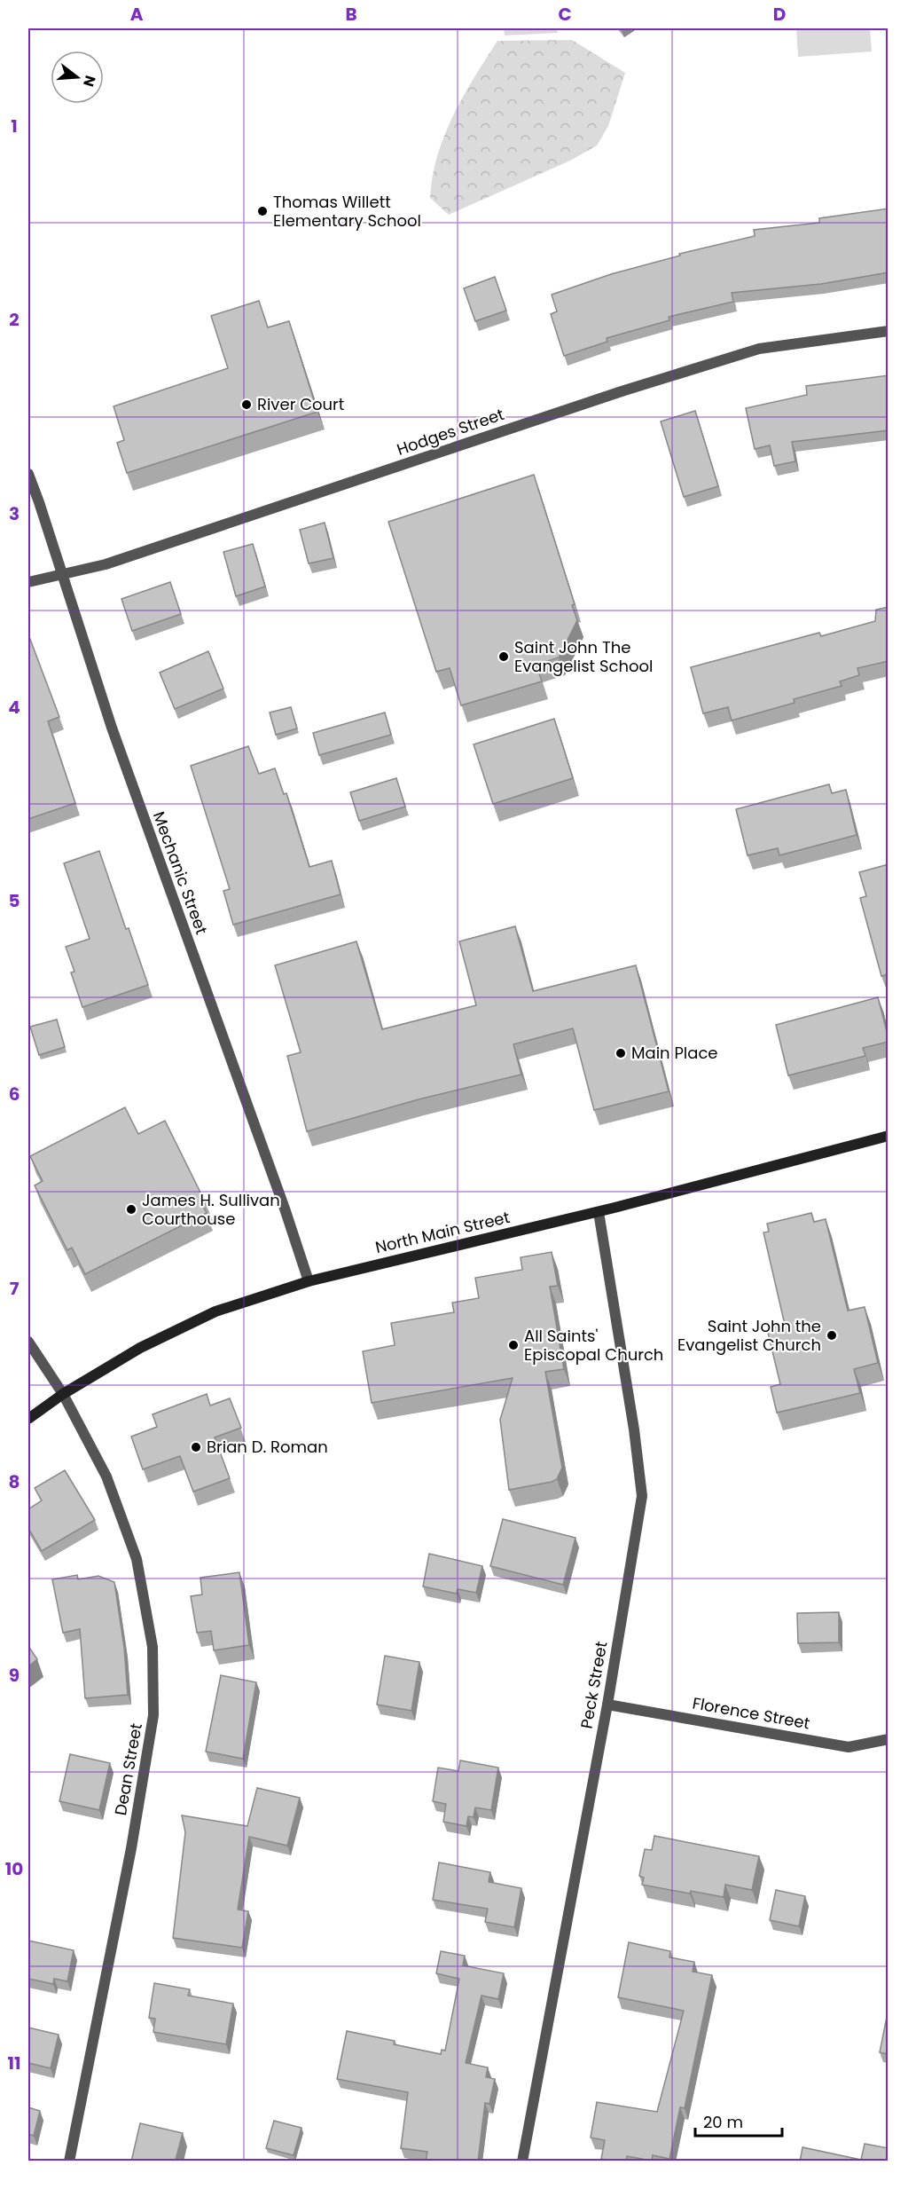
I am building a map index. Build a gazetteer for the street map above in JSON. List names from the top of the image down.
{
  "streets": {
    "main road": ["North Main Street"],
    "street": [
      "Hodges Street",
      "Mechanic Street",
      "Peck Street",
      "Florence Street",
      "Dean Street"
    ]
  },
  "crossings": [
    ["Hodges Street", "Mechanic Street"],
    ["Mechanic Street", "North Main Street"],
    ["North Main Street", "Peck Street"],
    ["North Main Street", "Dean Street"],
    ["Peck Street", "Florence Street"]
  ],
  "places": [
    "Thomas Willett Elementary School",
    "River Court",
    "Saint John The Evangelist School",
    "Main Place",
    "James H. Sullivan Courthouse",
    "Saint John the Evangelist Church",
    "All Saints' Episcopal Church",
    "Brian D. Roman"
  ],
  "scale_bar": "20 m",
  "north": "right",
  "grid": {
    "columns": [
      "A",
      "B",
      "C",
      "D"
    ],
    "rows": [
      "1",
      "2",
      "3",
      "4",
      "5",
      "6",
      "7",
      "8",
      "9",
      "10",
      "11"
    ]
  }
}
